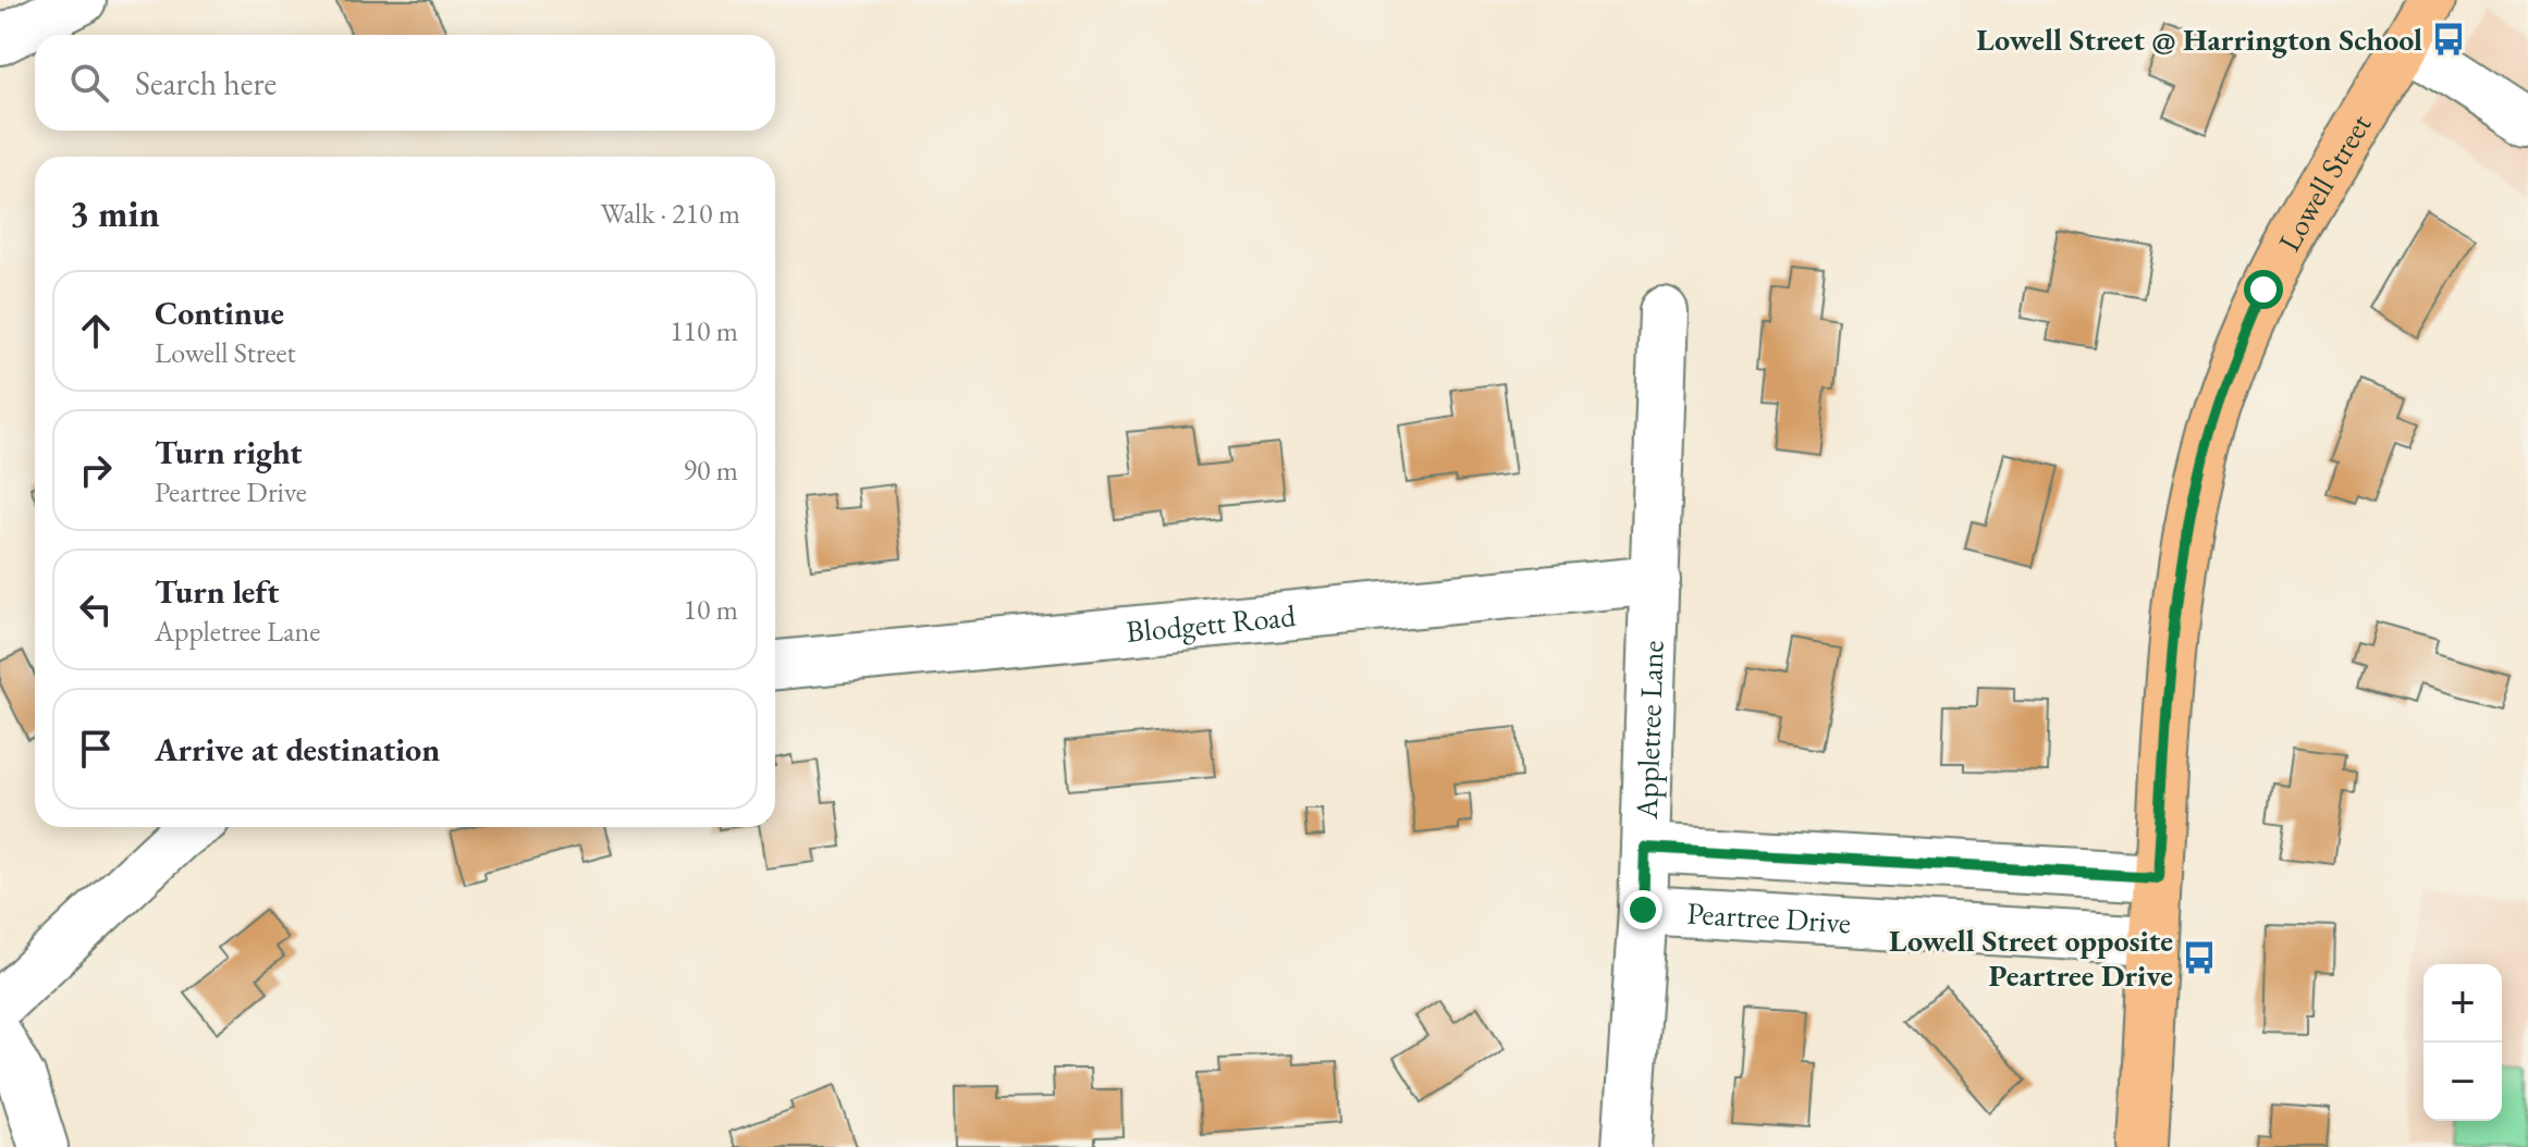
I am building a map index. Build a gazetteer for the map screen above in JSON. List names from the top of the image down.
{
  "streets": {
    "main road": ["Lowell Street"],
    "street": ["Blodgett Road", "Appletree Lane", "Peartree Drive"]
  },
  "crossings": [
    ["Lowell Street", "Peartree Drive"],
    ["Blodgett Road", "Appletree Lane"],
    ["Appletree Lane", "Peartree Drive"]
  ],
  "places": {
    "bus stop": ["Lowell Street @ Harrington School", "Lowell Street opposite Peartree Drive"]
  },
  "page": {
    "search": "Search here",
    "heading": ["3 min", "Walk · 210 m"],
    "list": [
      ["Continue", "Lowell Street", "110 m"],
      ["Turn right", "Peartree Drive", "90 m"],
      ["Turn left", "Appletree Lane", "10 m"],
      "Arrive at destination"
    ],
    "map_buttons": ["+", "−"]
  }
}
